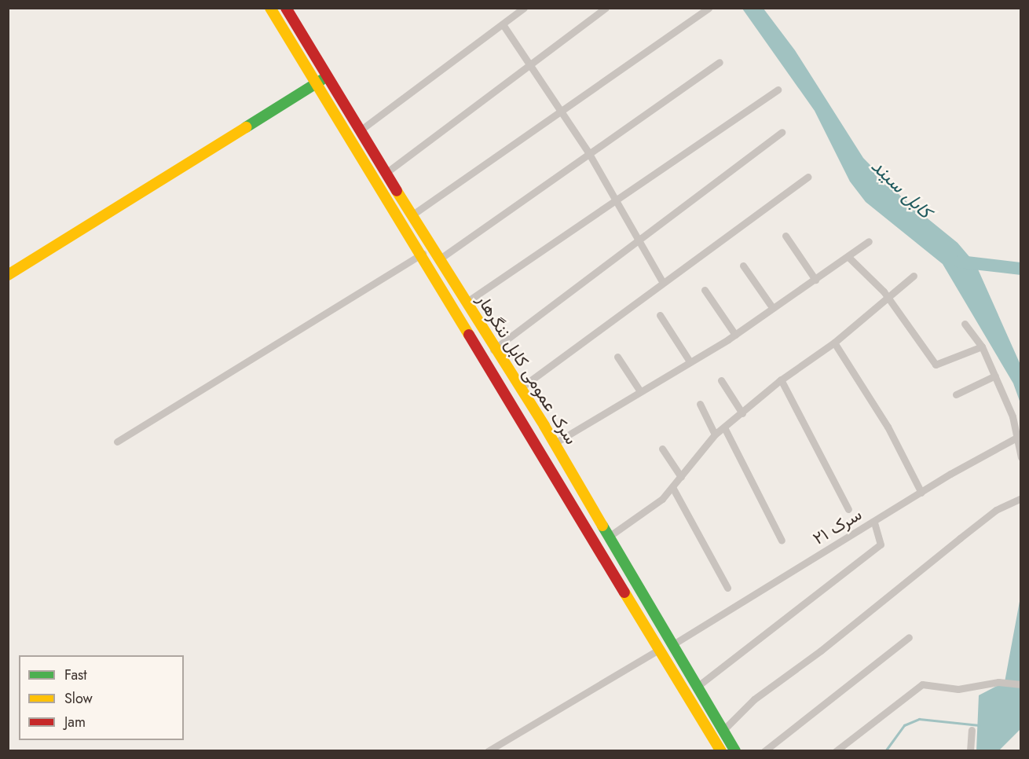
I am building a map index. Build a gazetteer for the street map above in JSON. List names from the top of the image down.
{
  "streets": {
    "highway": ["سرک عمومی کابل ننگرهار"],
    "street": ["سرک ۲۱"]
  },
  "crossings": [
    ["سرک عمومی کابل ننگرهار", "سرک ۲۱"]
  ],
  "water": ["کابل سيند"],
  "legend": ["Fast", "Slow", "Jam"]
}
